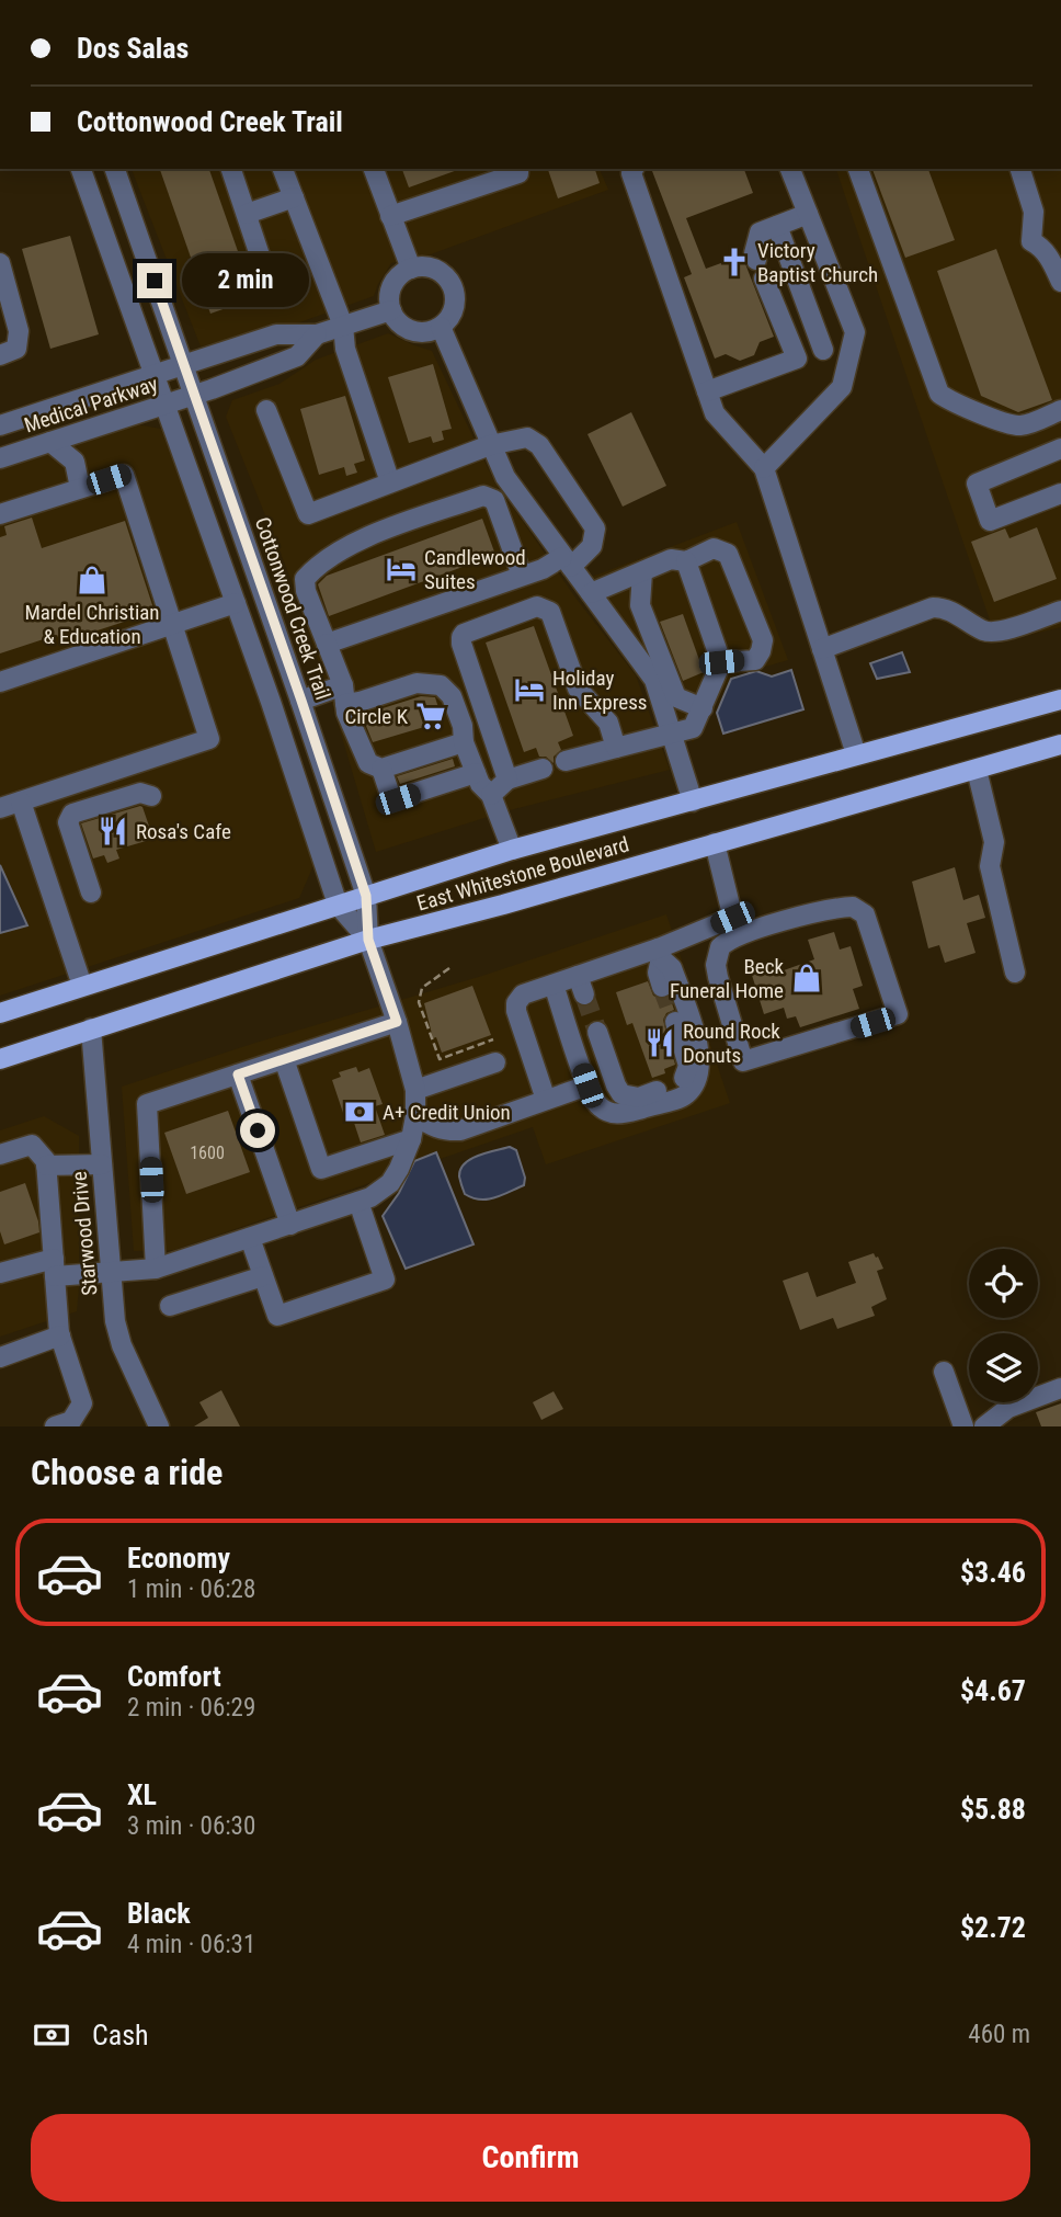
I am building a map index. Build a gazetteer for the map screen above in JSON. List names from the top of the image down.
{
  "streets": {
    "main road": ["East Whitestone Boulevard"],
    "street": ["Medical Parkway", "Cottonwood Creek Trail", "Starwood Drive"]
  },
  "crossings": [
    ["Medical Parkway", "Cottonwood Creek Trail"],
    ["Cottonwood Creek Trail", "East Whitestone Boulevard"],
    ["East Whitestone Boulevard", "Starwood Drive"]
  ],
  "places": {
    "church": ["Victory Baptist Church"],
    "hotel": ["Candlewood Suites", "Holiday Inn Express"],
    "shop": ["Mardel Christian & Education", "Beck Funeral Home"],
    "supermarket": ["Circle K"],
    "restaurant": ["Rosa's Cafe", "Round Rock Donuts"],
    "bank": ["A+ Credit Union"]
  },
  "house_numbers": ["1600"],
  "page": {
    "banner": ["Dos Salas", "Cottonwood Creek Trail"],
    "bubble": "2 min",
    "heading": "Choose a ride",
    "list": [
      {
        "name": "Economy",
        "note": "1 min · 06:28",
        "value": "$3.46"
      },
      {
        "name": "Comfort",
        "note": "2 min · 06:29",
        "value": "$4.67"
      },
      {
        "name": "XL",
        "note": "3 min · 06:30",
        "value": "$5.88"
      },
      {
        "name": "Black",
        "note": "4 min · 06:31",
        "value": "$2.72"
      }
    ],
    "pay": ["Cash", "460 m"],
    "buttons": "Confirm"
  }
}
